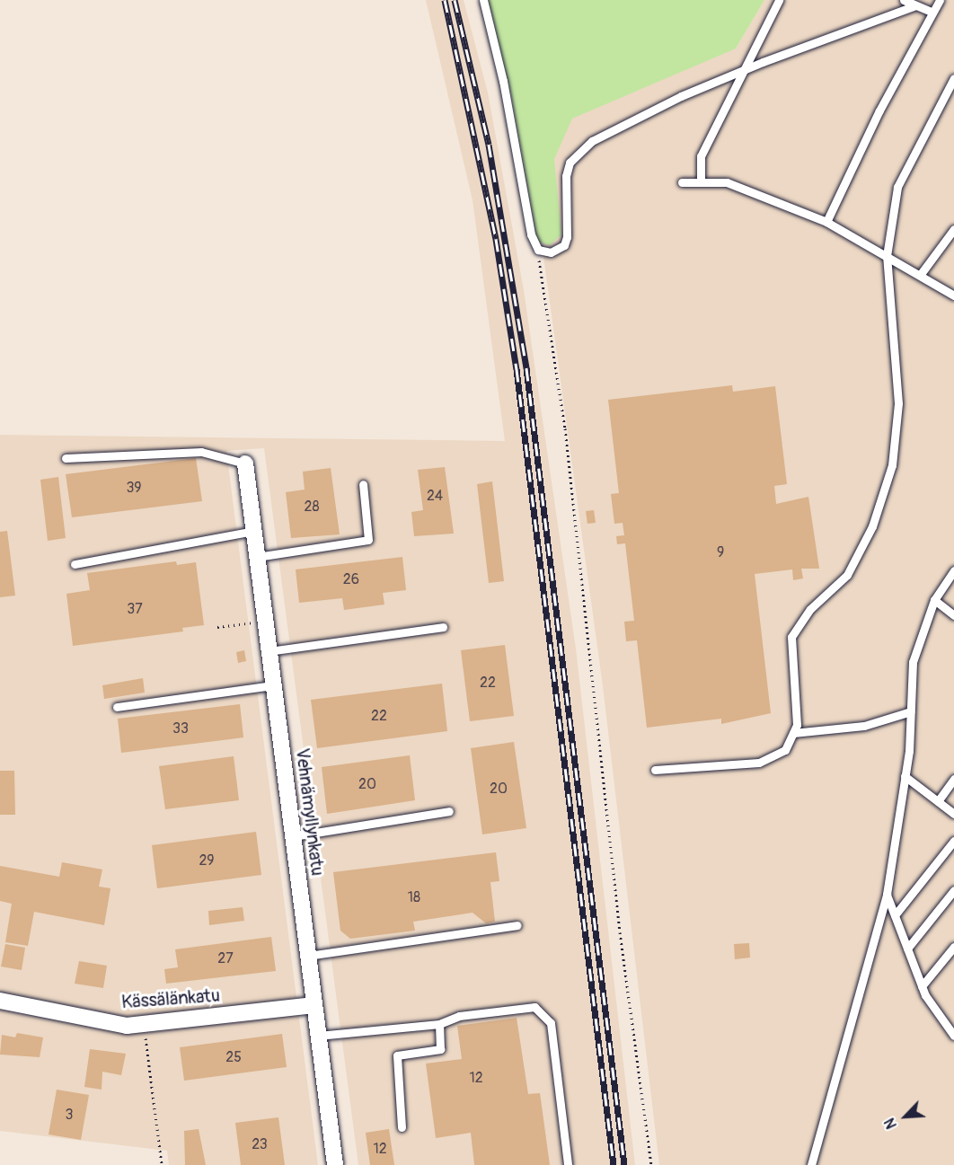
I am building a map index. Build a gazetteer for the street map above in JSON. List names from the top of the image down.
{
  "streets": {
    "street": ["Vehnämyllynkatu", "Kässälänkatu"]
  },
  "crossings": [
    ["Vehnämyllynkatu", "Kässälänkatu"]
  ],
  "house_numbers": [
    "39",
    "24",
    "28",
    "9",
    "26",
    "37",
    "22",
    "22",
    "33",
    "20",
    "20",
    "29",
    "18",
    "27",
    "25",
    "12",
    "3",
    "23",
    "12"
  ],
  "north": "bottom left"
}
